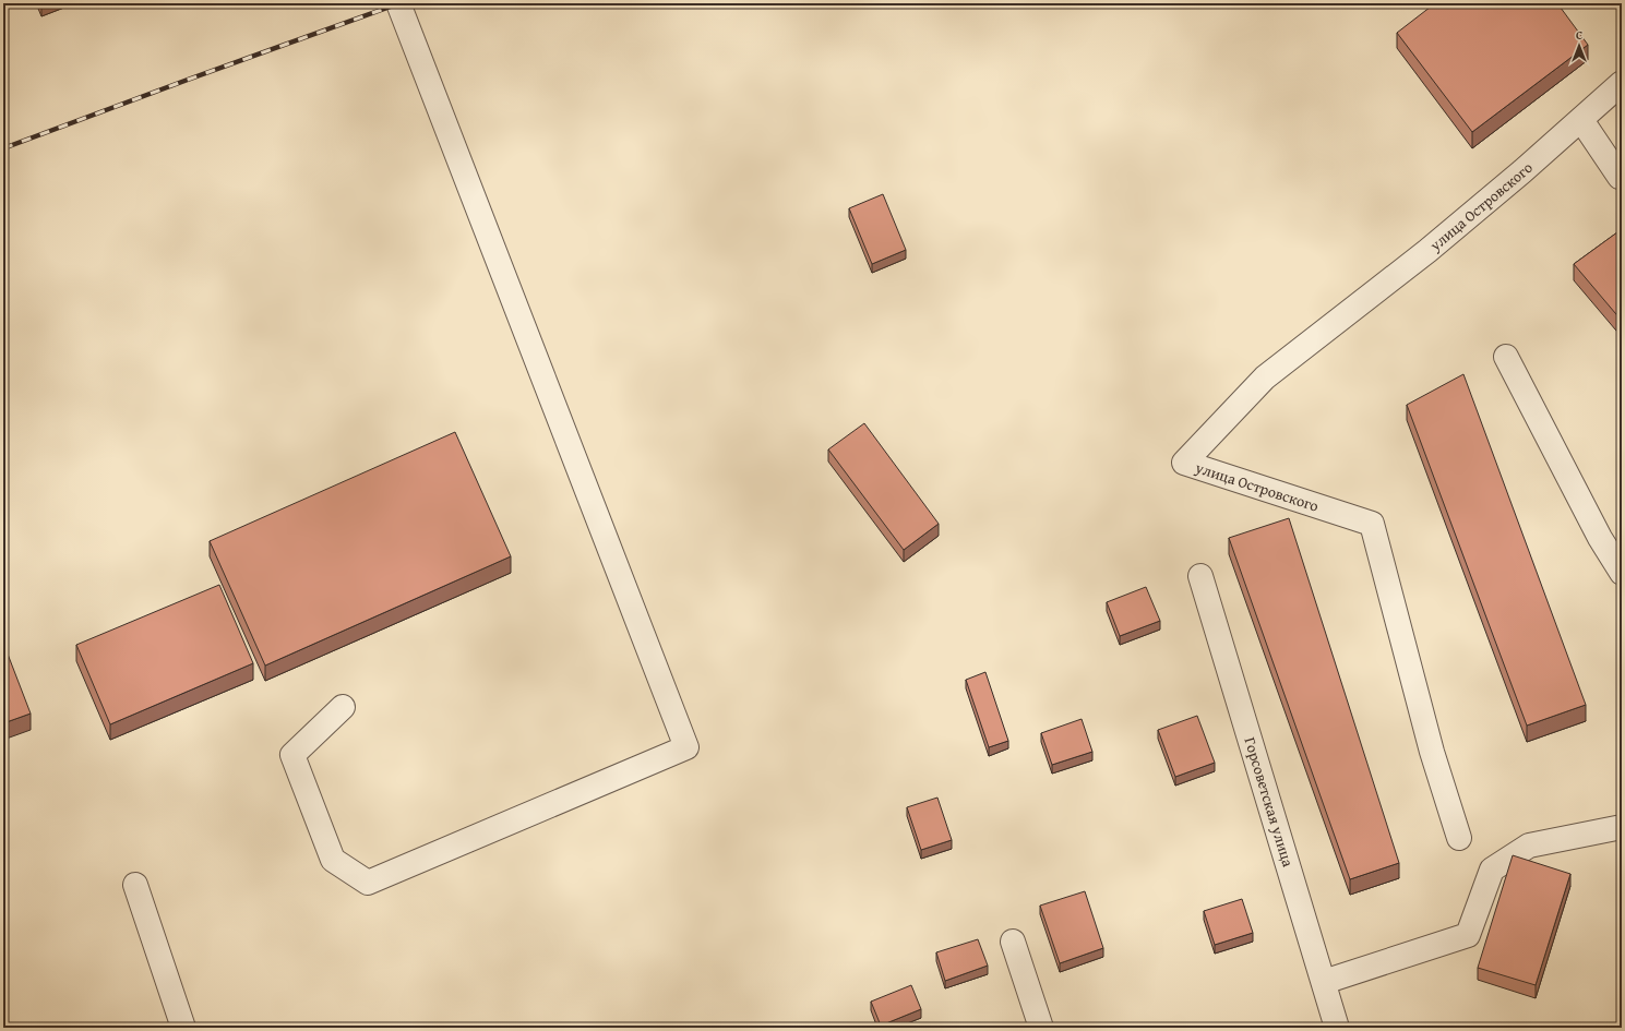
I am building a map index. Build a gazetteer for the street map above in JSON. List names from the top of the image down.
{
  "streets": {
    "street": ["улица Островского", "Горсоветская улица"]
  },
  "north": "top"
}
